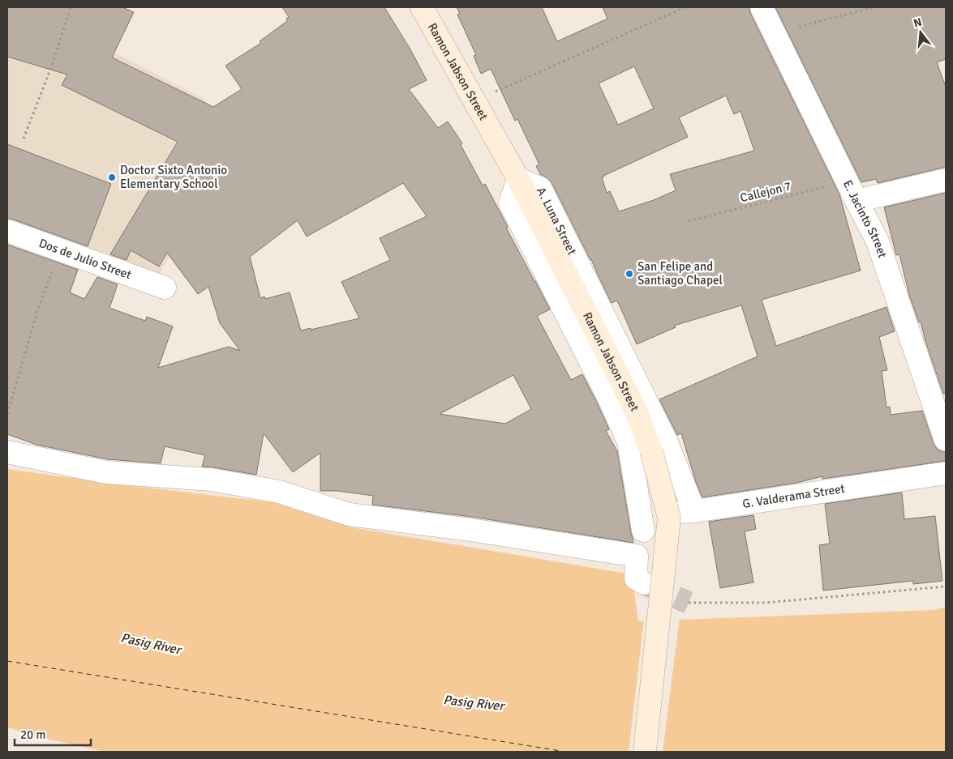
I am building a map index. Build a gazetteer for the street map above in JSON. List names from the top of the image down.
{
  "streets": {
    "main road": ["Ramon Jabson Street"],
    "street": [
      "E. Jacinto Street",
      "A. Luna Street",
      "Dos de Julio Street",
      "G. Valderama Street"
    ],
    "path": ["Callejon 7"]
  },
  "crossings": [
    ["Ramon Jabson Street", "A. Luna Street"],
    ["Callejon 7", "E. Jacinto Street"],
    ["A. Luna Street", "G. Valderama Street"]
  ],
  "water": ["Pasig River"],
  "places": ["Doctor Sixto Antonio Elementary School", "San Felipe and Santiago Chapel"],
  "scale_bar": "20 m",
  "north": "top"
}
